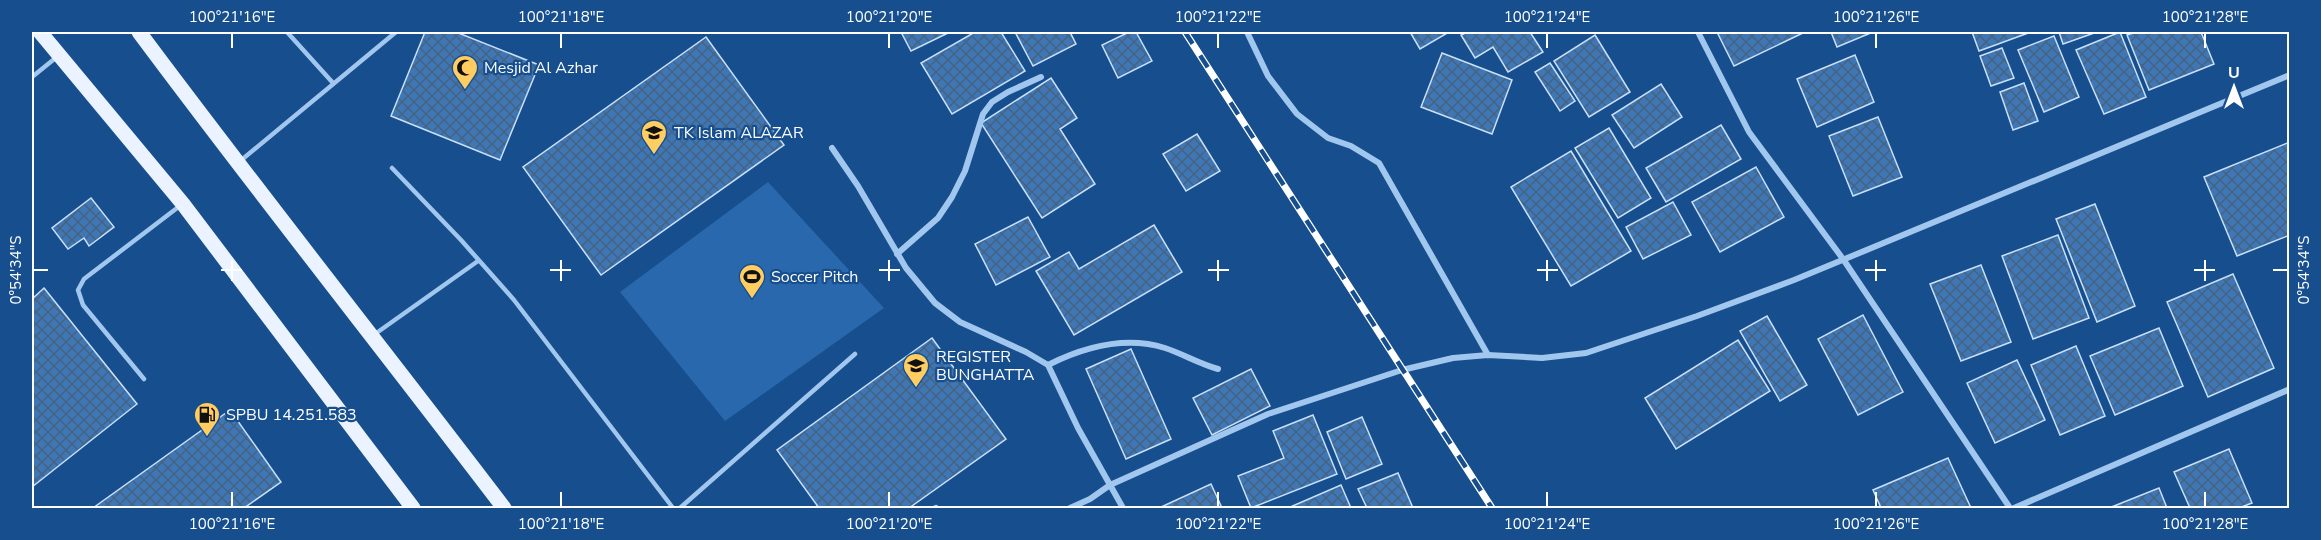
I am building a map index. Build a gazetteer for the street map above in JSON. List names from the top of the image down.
{
  "places": {
    "mosque": ["Mesjid Al Azhar"],
    "school or university": ["TK Islam ALAZAR", "REGISTER BUNGHATTA"],
    "sports": ["Soccer Pitch"],
    "fuel station": ["SPBU 14.251.583"]
  },
  "north": "top",
  "coordinates": [
    "100°21'16\"E",
    "100°21'18\"E",
    "100°21'20\"E",
    "100°21'22\"E",
    "100°21'24\"E",
    "100°21'26\"E",
    "100°21'28\"E",
    "0°54'34\"S"
  ]
}
